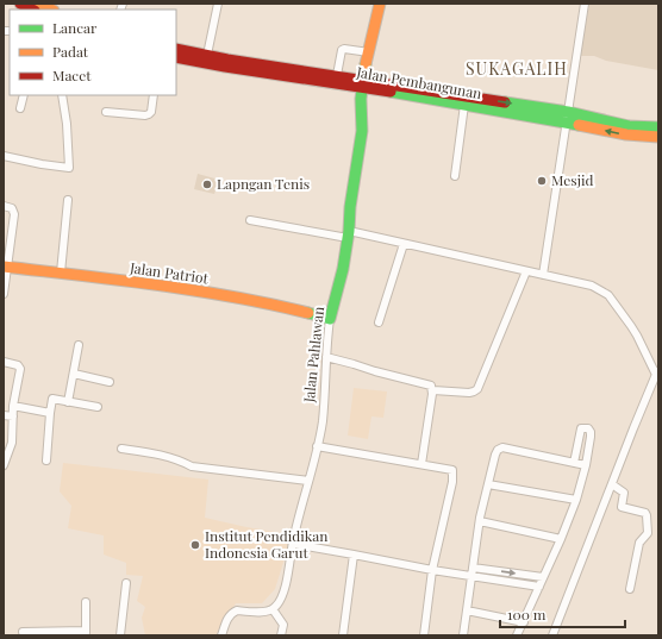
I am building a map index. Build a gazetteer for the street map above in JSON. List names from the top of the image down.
{
  "streets": {
    "main road": ["Jalan Pembangunan", "Jalan Patriot", "Jalan Pahlawan"]
  },
  "crossings": [
    ["Jalan Pembangunan", "Jalan Pahlawan"],
    ["Jalan Patriot", "Jalan Pahlawan"]
  ],
  "districts": ["SUKAGALIH"],
  "places": ["Mesjid", "Lapngan Tenis", "Institut Pendidikan Indonesia Garut"],
  "legend": ["Lancar", "Padat", "Macet"],
  "scale_bar": "100 m"
}
